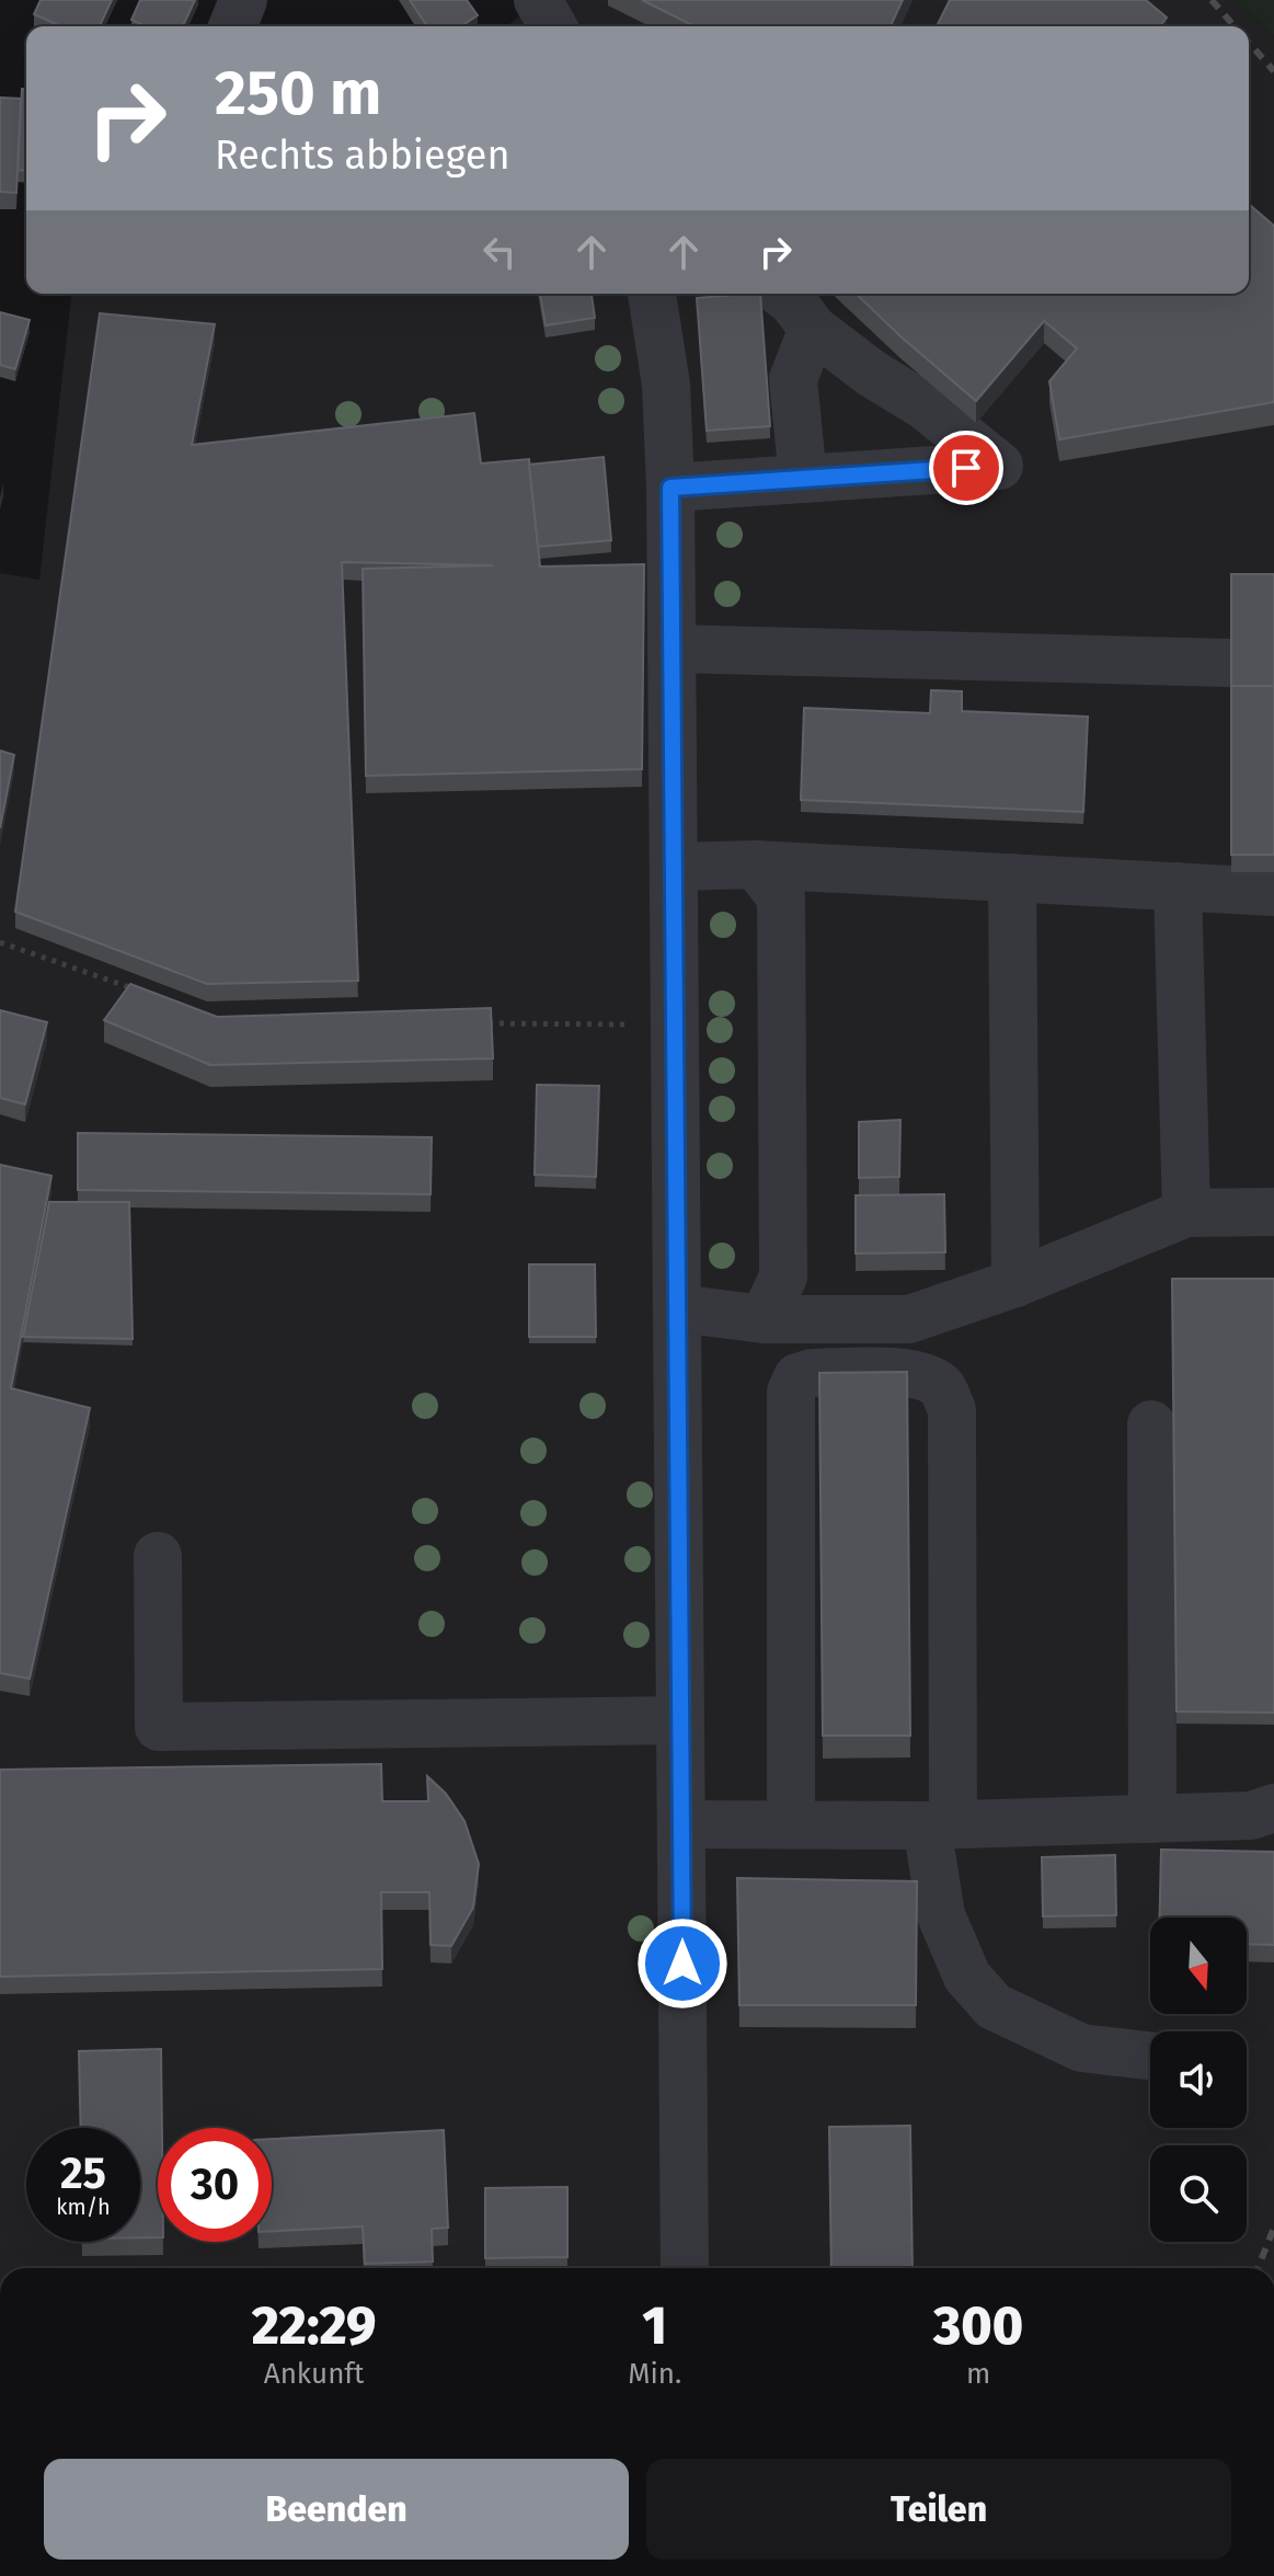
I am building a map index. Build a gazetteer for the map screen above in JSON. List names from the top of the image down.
{
  "north": "bottom",
  "page": {
    "turn": ["250 m", "Rechts abbiegen"],
    "speed": "25 km/h",
    "limit": "30",
    "eta": [
      "22:29",
      "Ankunft",
      "1",
      "Min.",
      "300",
      "m"
    ],
    "buttons": ["Beenden", "Teilen"]
  }
}
